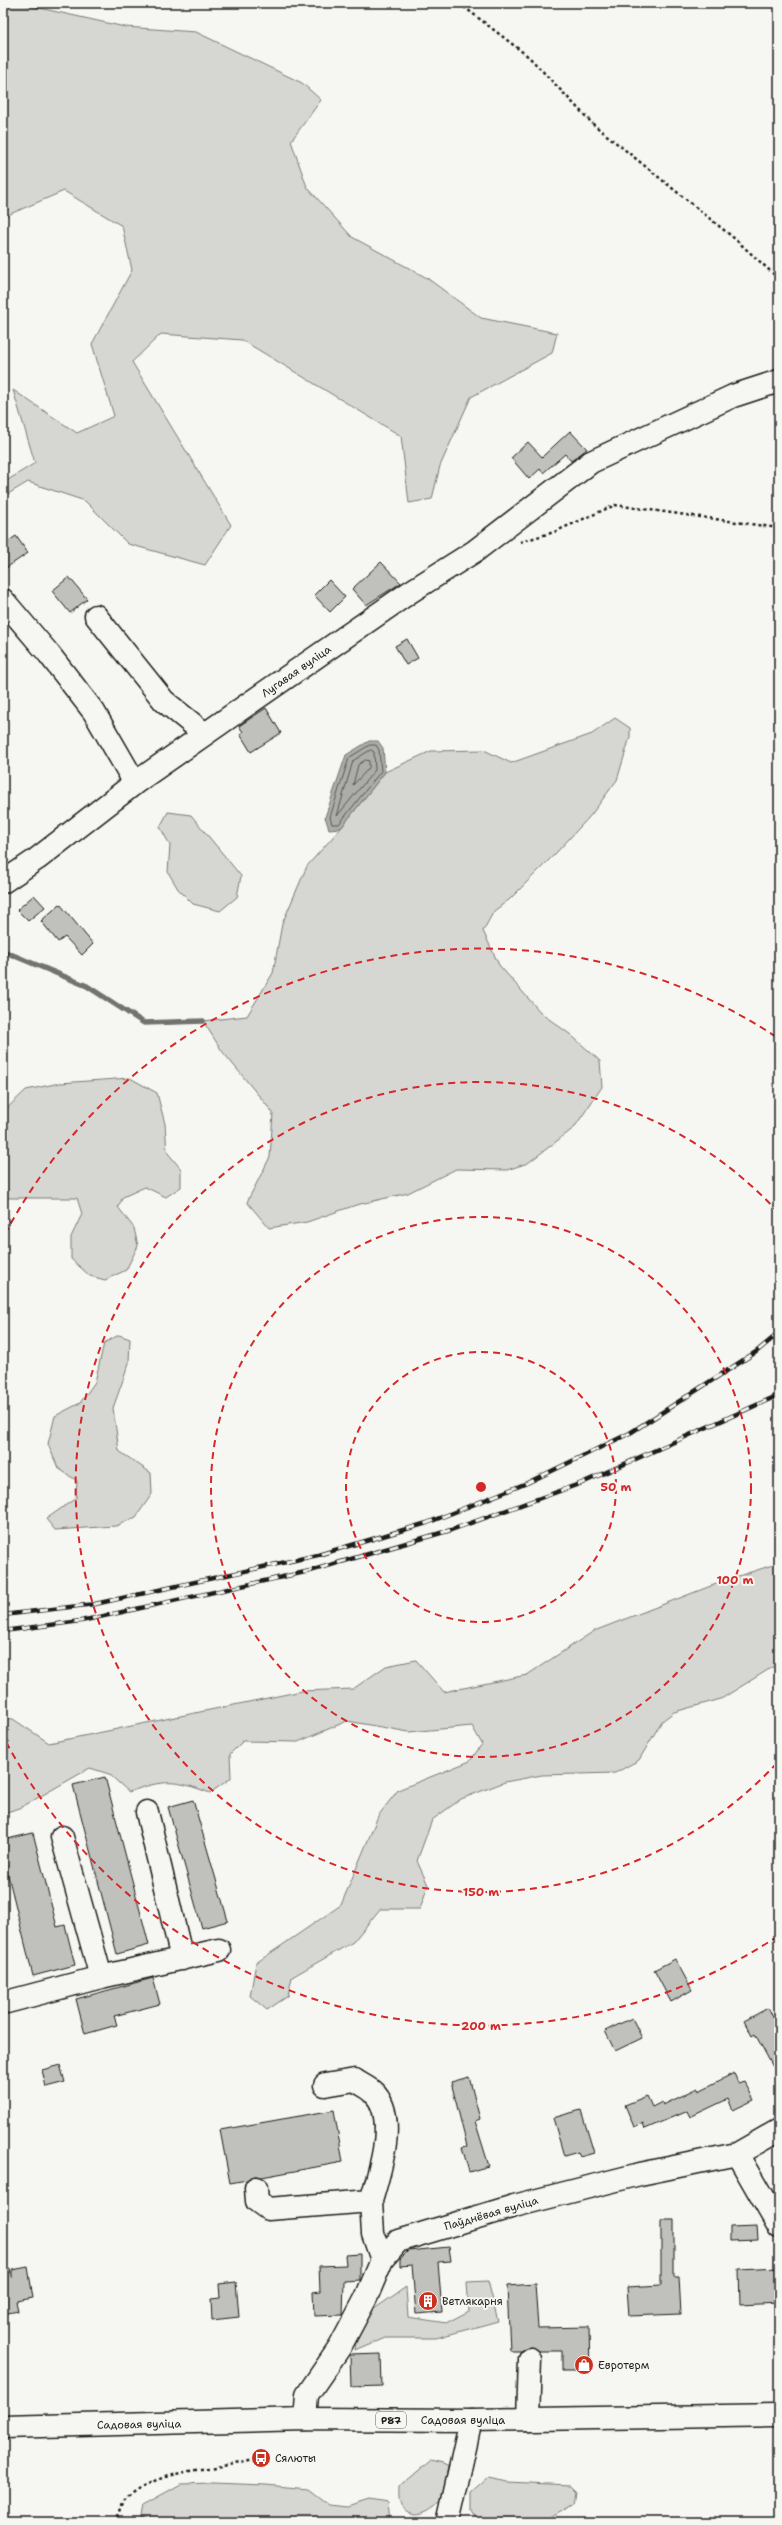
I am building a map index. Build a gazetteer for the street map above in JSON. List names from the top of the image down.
{
  "streets": {
    "street": [
      "Лугавая вуліца",
      "Паўднёвая вуліца",
      "Р87",
      "Садовая вуліца"
    ]
  },
  "crossings": [
    ["Паўднёвая вуліца", "Садовая вуліца"]
  ],
  "places": {
    "building": ["Ветлякарня"],
    "shop": ["Евротерм"],
    "bus stop": ["Сялюты"]
  },
  "rings": [
    "50 m",
    "100 m",
    "150 m",
    "200 m"
  ]
}
